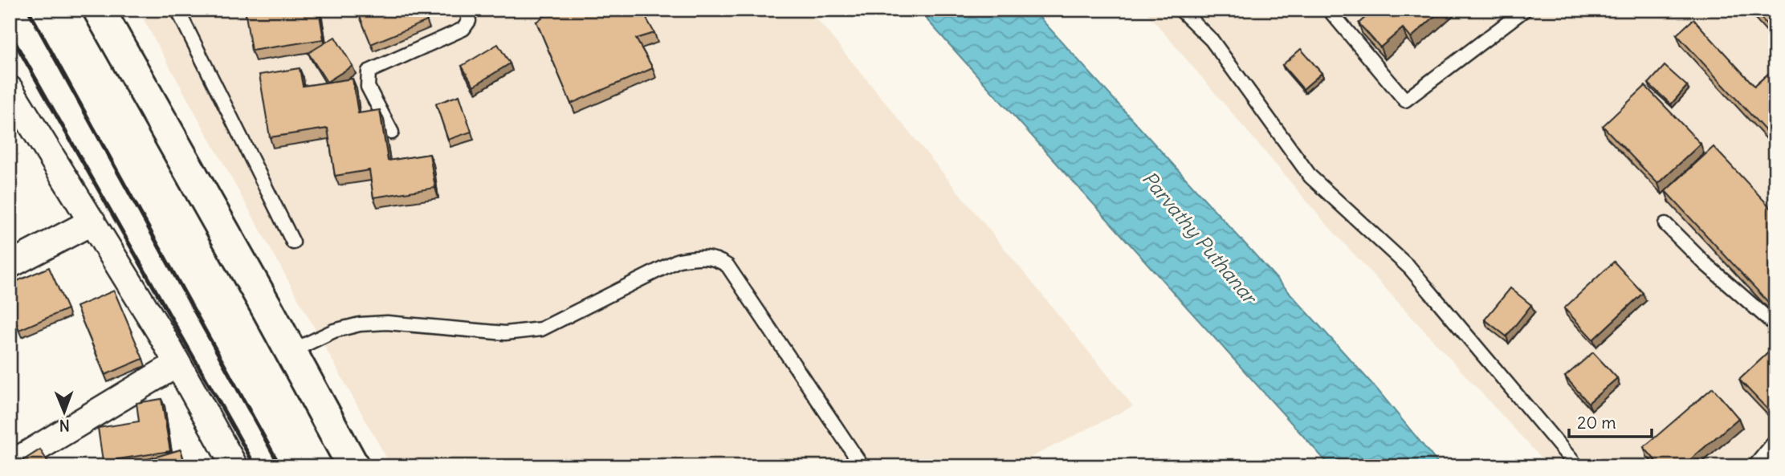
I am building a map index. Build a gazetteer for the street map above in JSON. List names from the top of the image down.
{
  "water": ["Parvathy Puthanar"],
  "scale_bar": "20 m",
  "north": "bottom"
}
